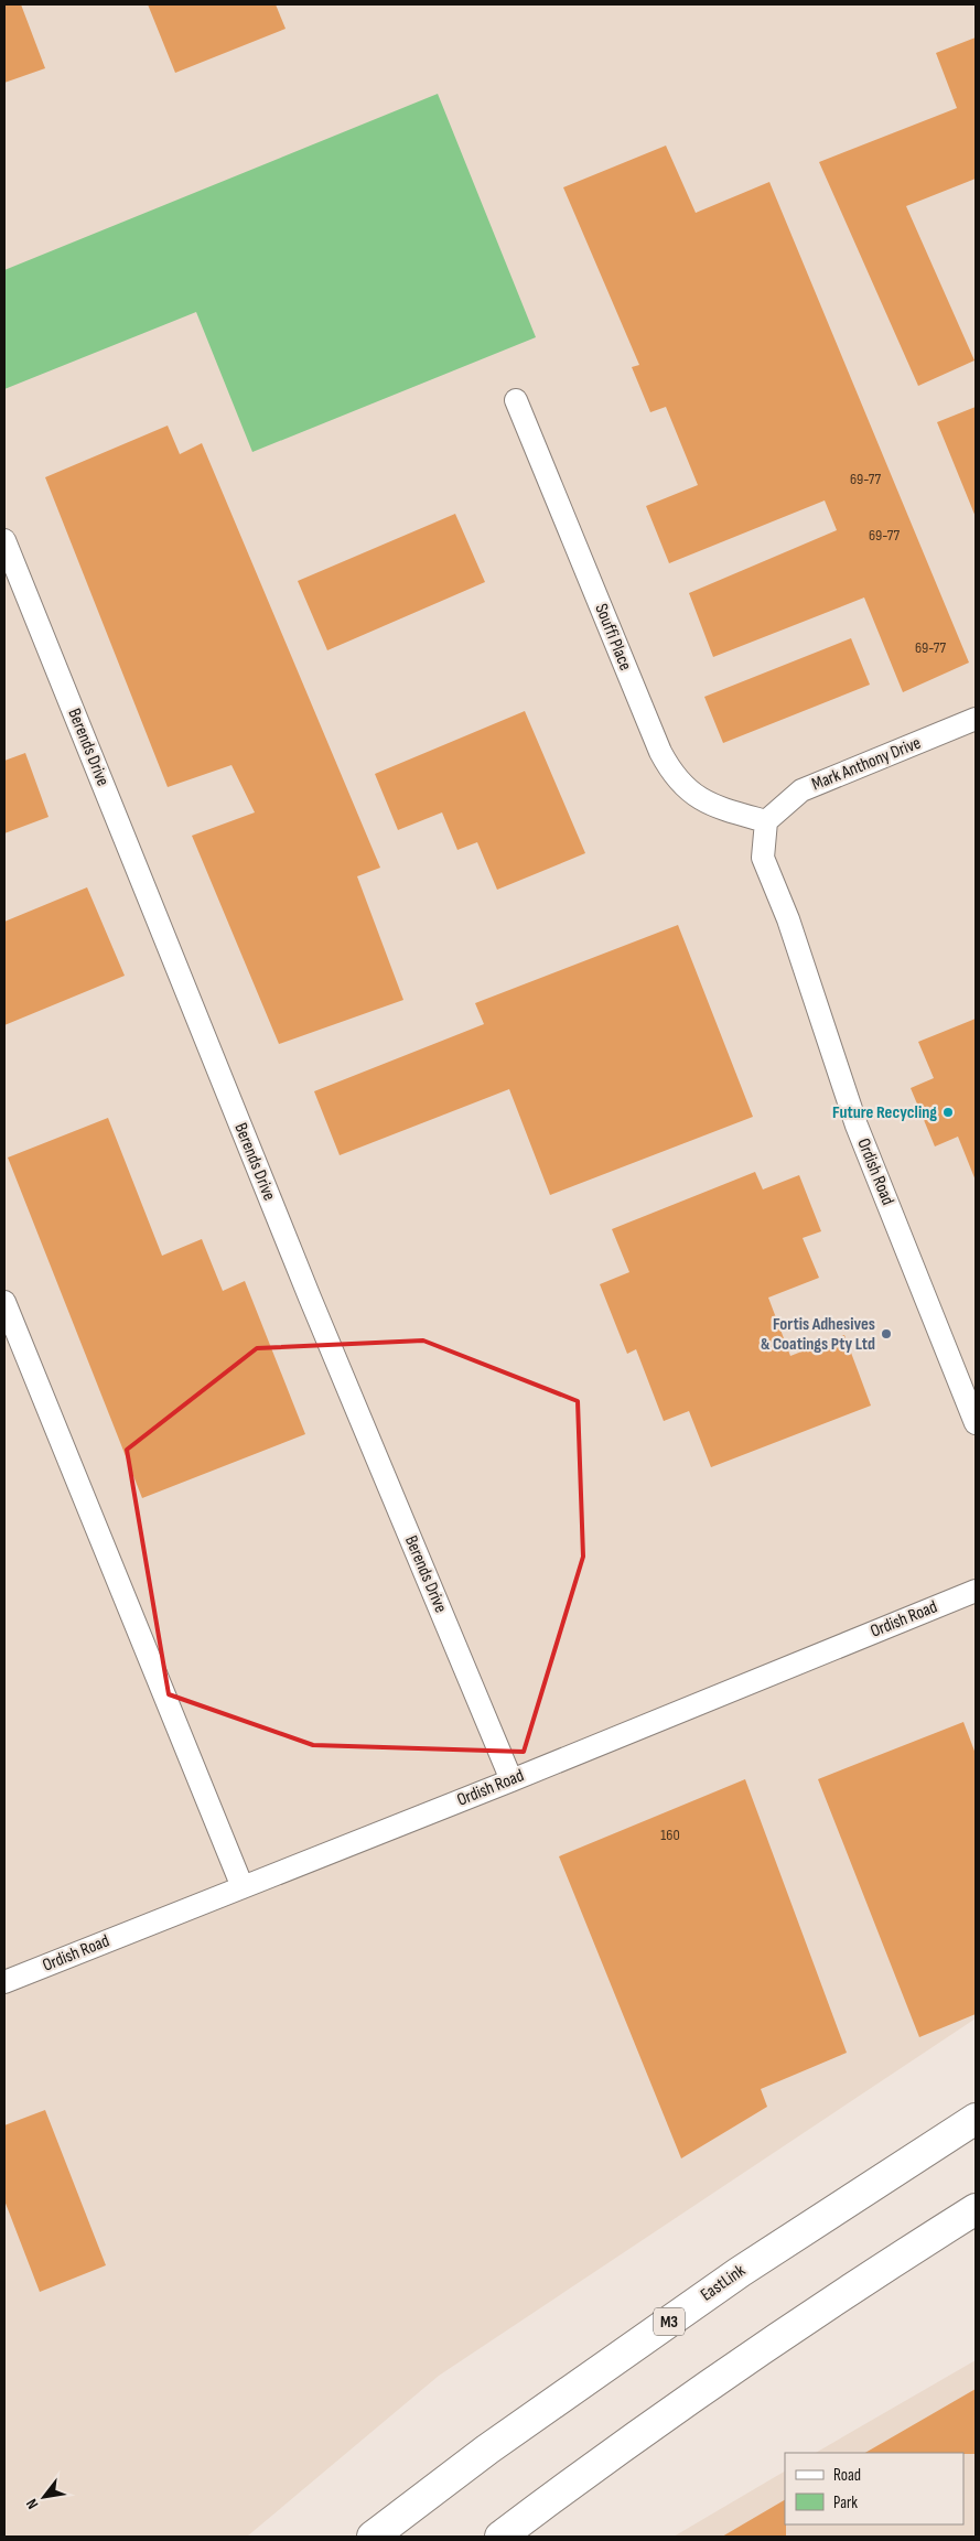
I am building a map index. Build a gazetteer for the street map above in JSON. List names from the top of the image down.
{
  "streets": {
    "highway": ["EastLink", "M3"],
    "street": [
      "Souffi Place",
      "Berends Drive",
      "Mark Anthony Drive",
      "Ordish Road"
    ]
  },
  "crossings": [
    ["Souffi Place", "Mark Anthony Drive"],
    ["Souffi Place", "Ordish Road"],
    ["Berends Drive", "Ordish Road"],
    ["Mark Anthony Drive", "Ordish Road"]
  ],
  "places": ["Future Recycling", "Fortis Adhesives & Coatings Pty Ltd"],
  "house_numbers": [
    "69-77",
    "69-77",
    "69-77",
    "160"
  ],
  "legend": ["Road", "Park"],
  "north": "bottom left"
}
